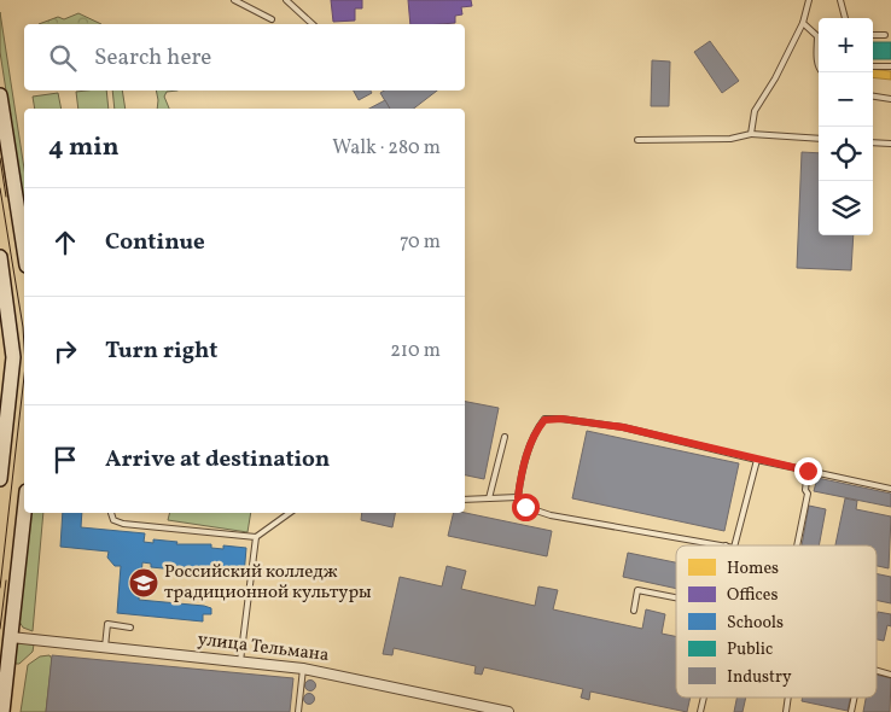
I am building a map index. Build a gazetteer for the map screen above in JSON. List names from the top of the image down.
{
  "streets": {
    "street": ["улица Тельмана"]
  },
  "places": {
    "school or university": ["Российский колледж традиционной культуры"]
  },
  "legend": [
    "Homes",
    "Offices",
    "Schools",
    "Public",
    "Industry"
  ],
  "page": {
    "map_buttons": ["+", "−"],
    "search": "Search here",
    "heading": ["4 min", "Walk · 280 m"],
    "list": [
      ["Continue", "70 m"],
      ["Turn right", "210 m"],
      "Arrive at destination"
    ]
  }
}
